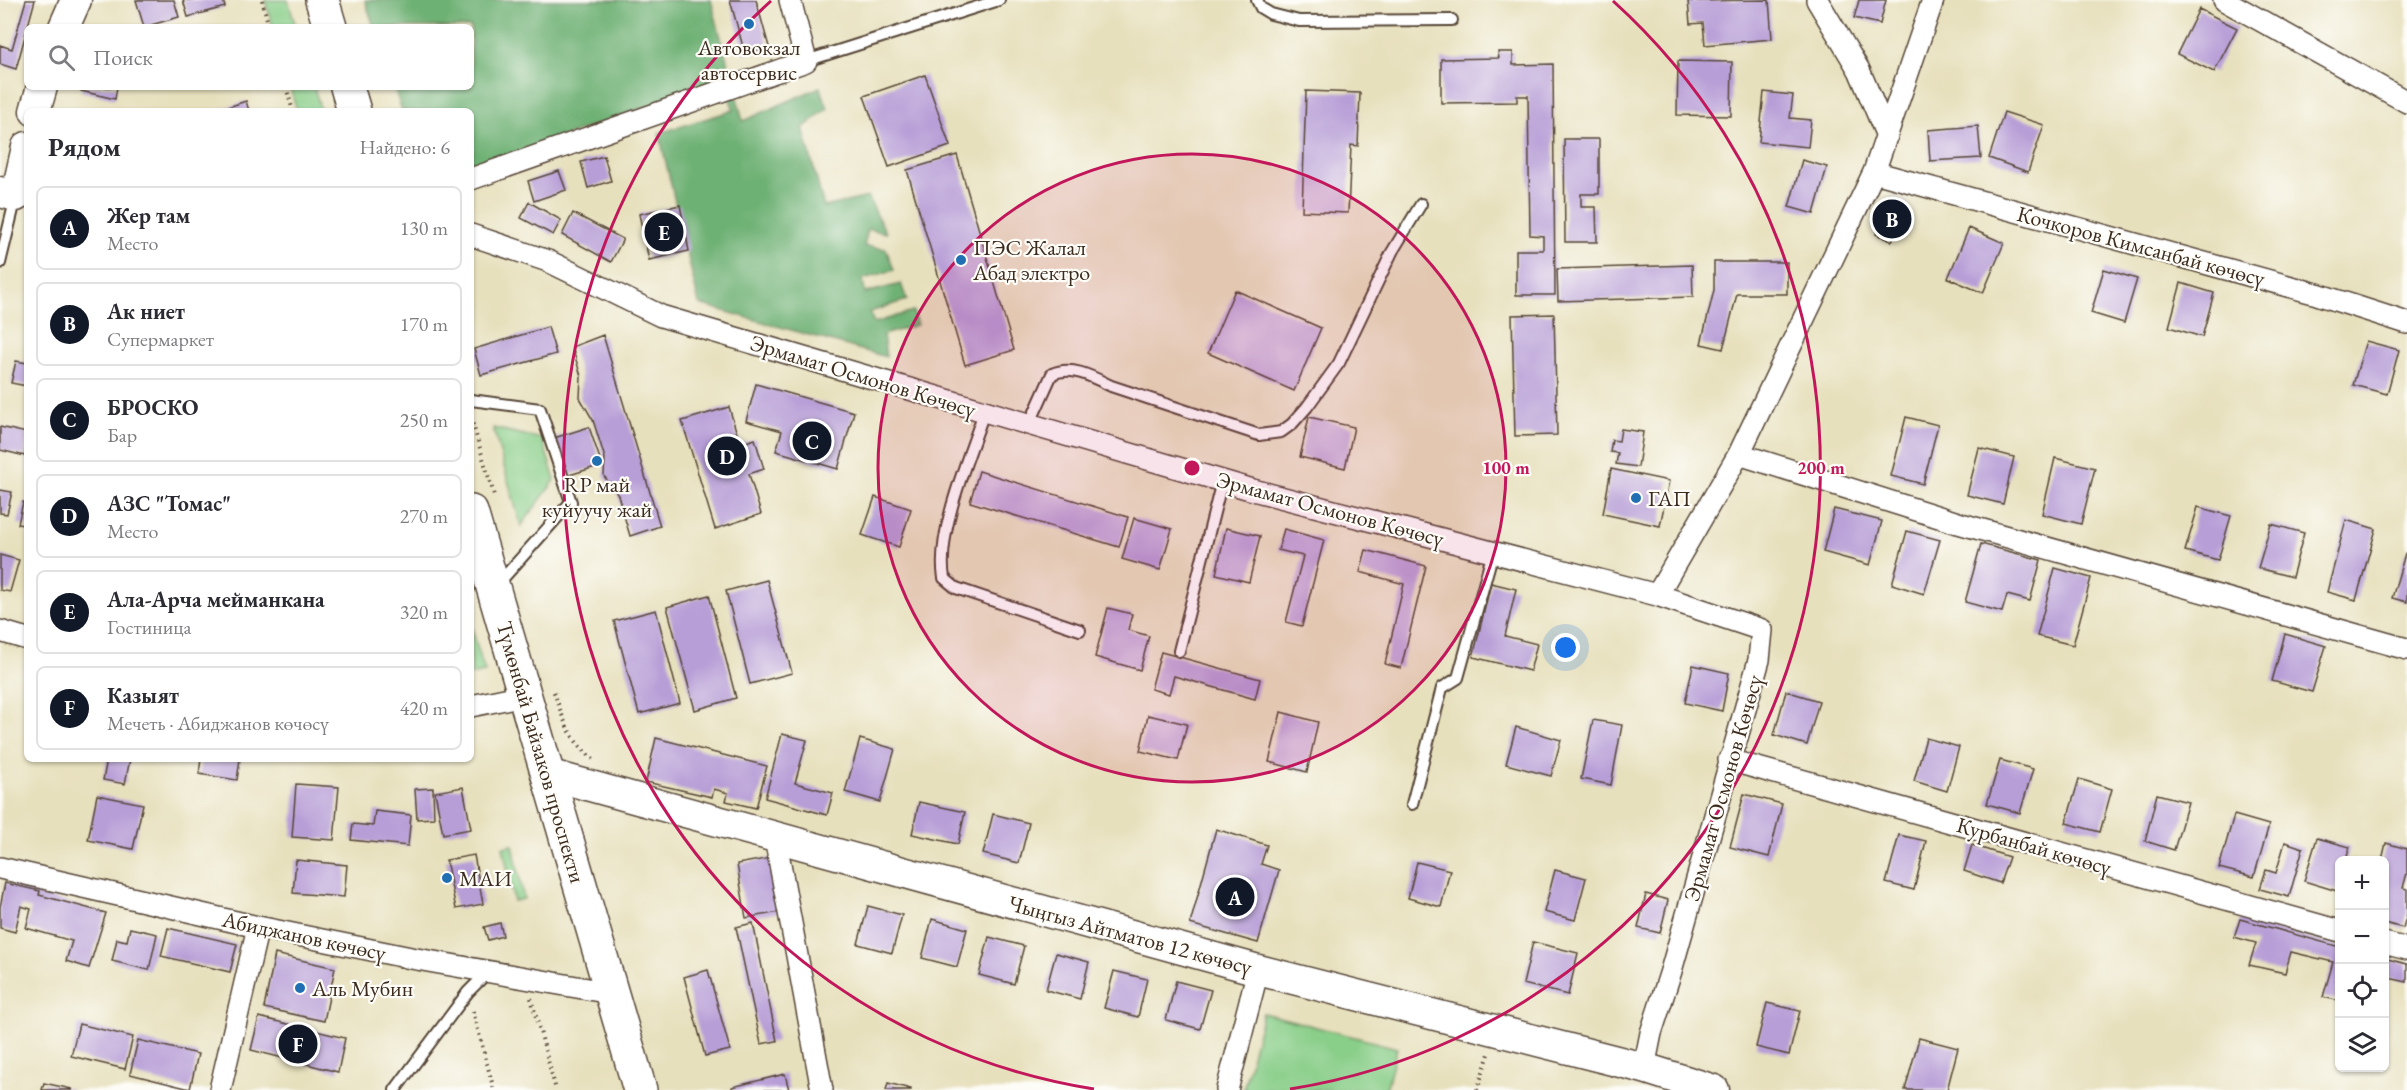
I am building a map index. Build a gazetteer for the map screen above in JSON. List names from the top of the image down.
{
  "streets": {
    "highway": ["Түмөнбай Байзаков проспекти"],
    "main road": ["Чыңгыз Айтматов 12 көчөсү"],
    "street": [
      "Кочкоров Кимсанбай көчөсү",
      "Эрмамат Осмонов Көчөсү",
      "Курбанбай көчөсү",
      "Абиджанов көчөсү"
    ]
  },
  "crossings": [
    ["Эрмамат Осмонов Көчөсү", "Курбанбай көчөсү"],
    ["Эрмамат Осмонов Көчөсү", "Чыңгыз Айтматов 12 көчөсү"],
    ["Түмөнбай Байзаков проспекти", "Чыңгыз Айтматов 12 көчөсү"],
    ["Түмөнбай Байзаков проспекти", "Абиджанов көчөсү"]
  ],
  "places": [
    "Автовокзал автосервис",
    "ПЭС Жалал Абад электро",
    "RP май куйуучу жай",
    "ГАП",
    "МАИ",
    "Аль Мубин"
  ],
  "page": {
    "search": "Поиск",
    "heading": ["Рядом", "Найдено: 6"],
    "list": [
      {
        "mark": "A",
        "name": "Жер там",
        "note": "Место",
        "value": "130 m"
      },
      {
        "mark": "B",
        "name": "Ак ниет",
        "note": "Супермаркет",
        "value": "170 m"
      },
      {
        "mark": "C",
        "name": "БРОСКО",
        "note": "Бар",
        "value": "250 m"
      },
      {
        "mark": "D",
        "name": "АЗС \"Томас\"",
        "note": "Место",
        "value": "270 m"
      },
      {
        "mark": "E",
        "name": "Ала-Арча мейманкана",
        "note": "Гостиница",
        "value": "320 m"
      },
      {
        "mark": "F",
        "name": "Казыят",
        "note": "Мечеть · Абиджанов көчөсү",
        "value": "420 m"
      }
    ],
    "pins": [
      "B",
      "E",
      "C",
      "D",
      "A",
      "F"
    ],
    "map_buttons": ["+", "−"]
  },
  "rings": ["100 m", "200 m"]
}
